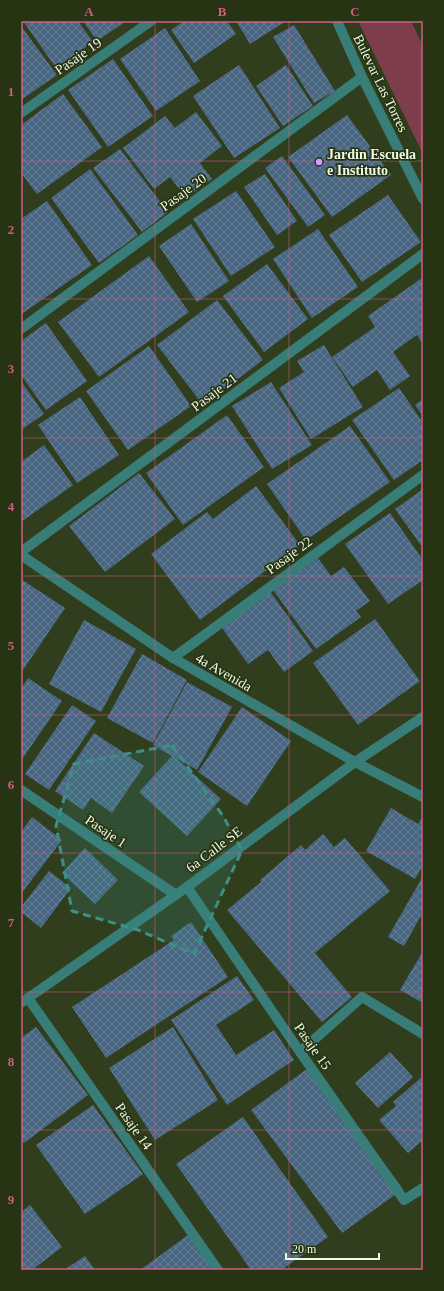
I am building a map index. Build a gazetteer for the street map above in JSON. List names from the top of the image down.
{
  "streets": {
    "street": [
      "Pasaje 19",
      "Bulevar Las Torres",
      "Pasaje 20",
      "Pasaje 21",
      "Pasaje 22",
      "4a Avenida",
      "Pasaje 1",
      "6a Calle SE",
      "Pasaje 15",
      "Pasaje 14"
    ]
  },
  "crossings": [
    ["Bulevar Las Torres", "Pasaje 20"],
    ["Pasaje 22", "4a Avenida"],
    ["4a Avenida", "6a Calle SE"],
    ["Pasaje 1", "6a Calle SE"],
    ["6a Calle SE", "Pasaje 15"],
    ["6a Calle SE", "Pasaje 14"]
  ],
  "places": ["Jardin Escuela e Instituto"],
  "scale_bar": "20 m",
  "grid": {
    "columns": ["A", "B", "C"],
    "rows": [
      "1",
      "2",
      "3",
      "4",
      "5",
      "6",
      "7",
      "8",
      "9"
    ]
  }
}
